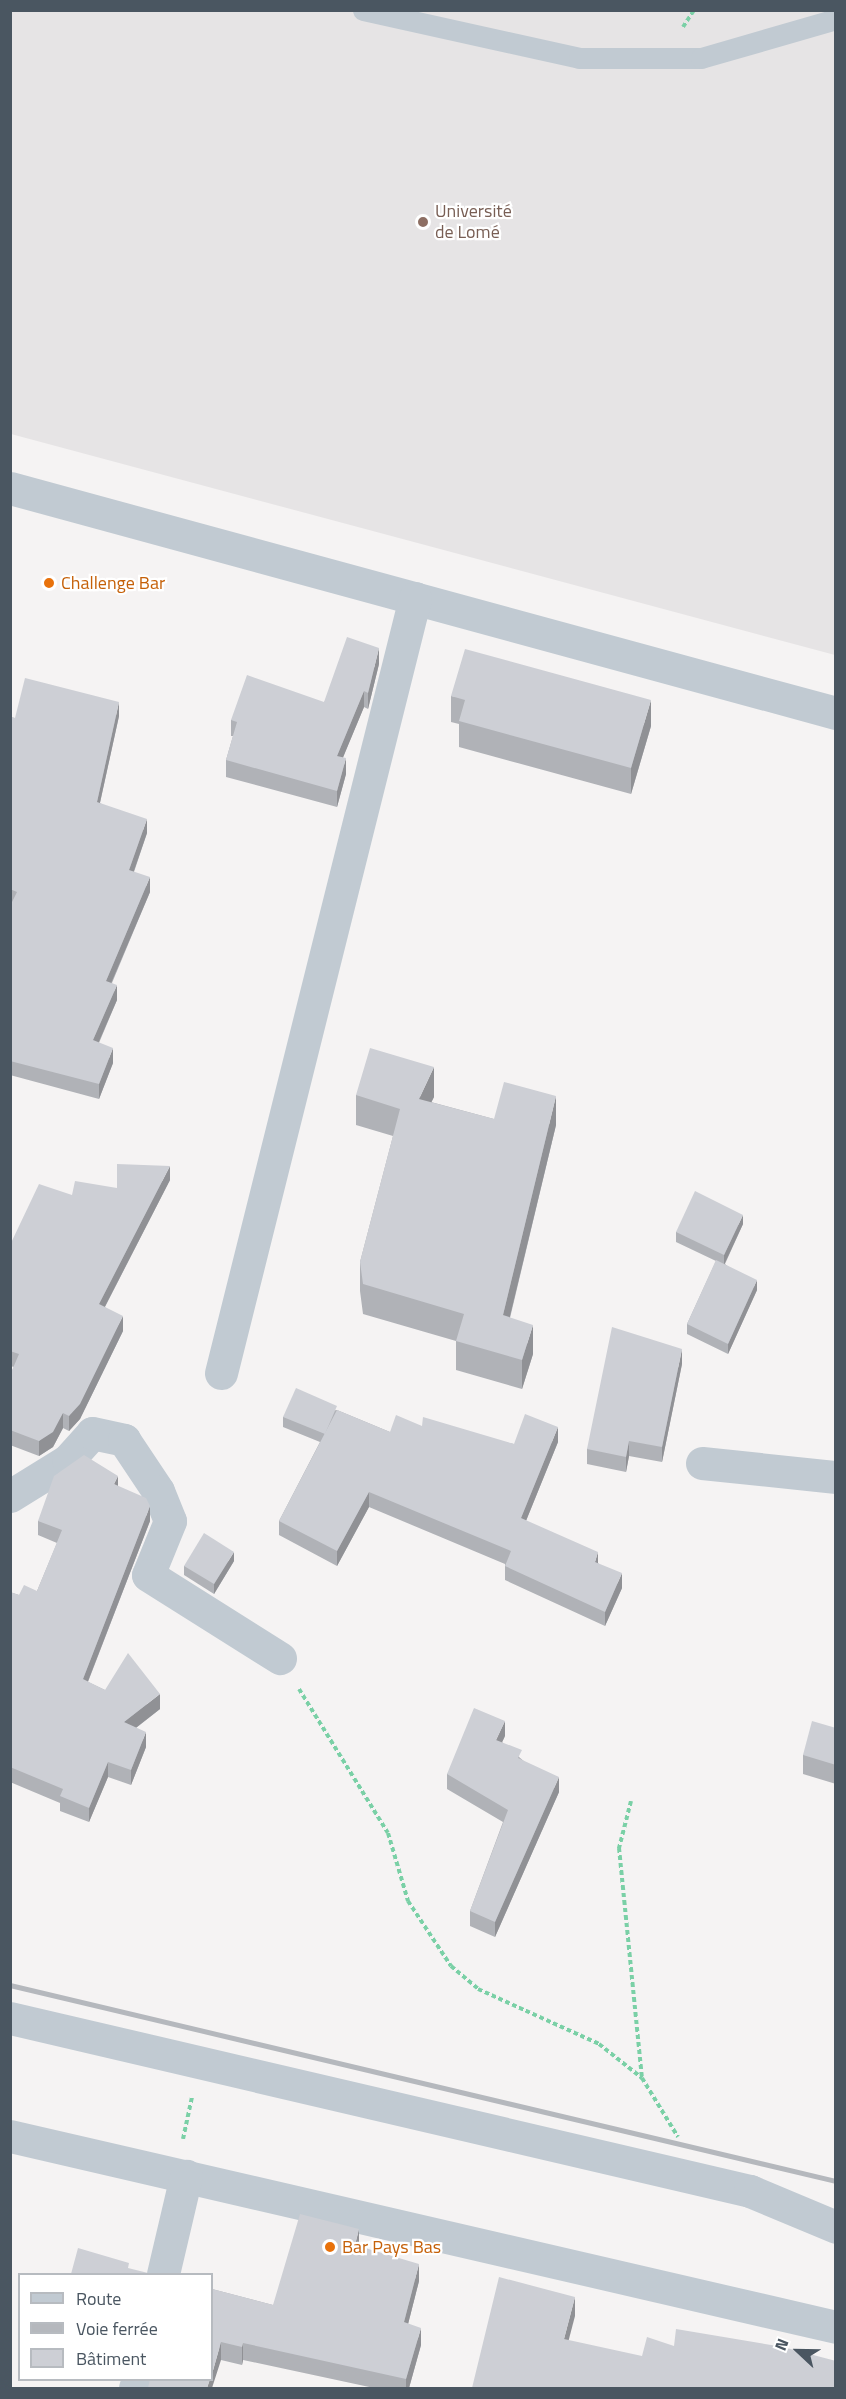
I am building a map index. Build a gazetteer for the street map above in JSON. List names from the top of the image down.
{
  "places": ["Université de Lomé", "Challenge Bar", "Bar Pays Bas"],
  "legend": ["Route", "Voie ferrée", "Bâtiment"],
  "north": "left"
}
